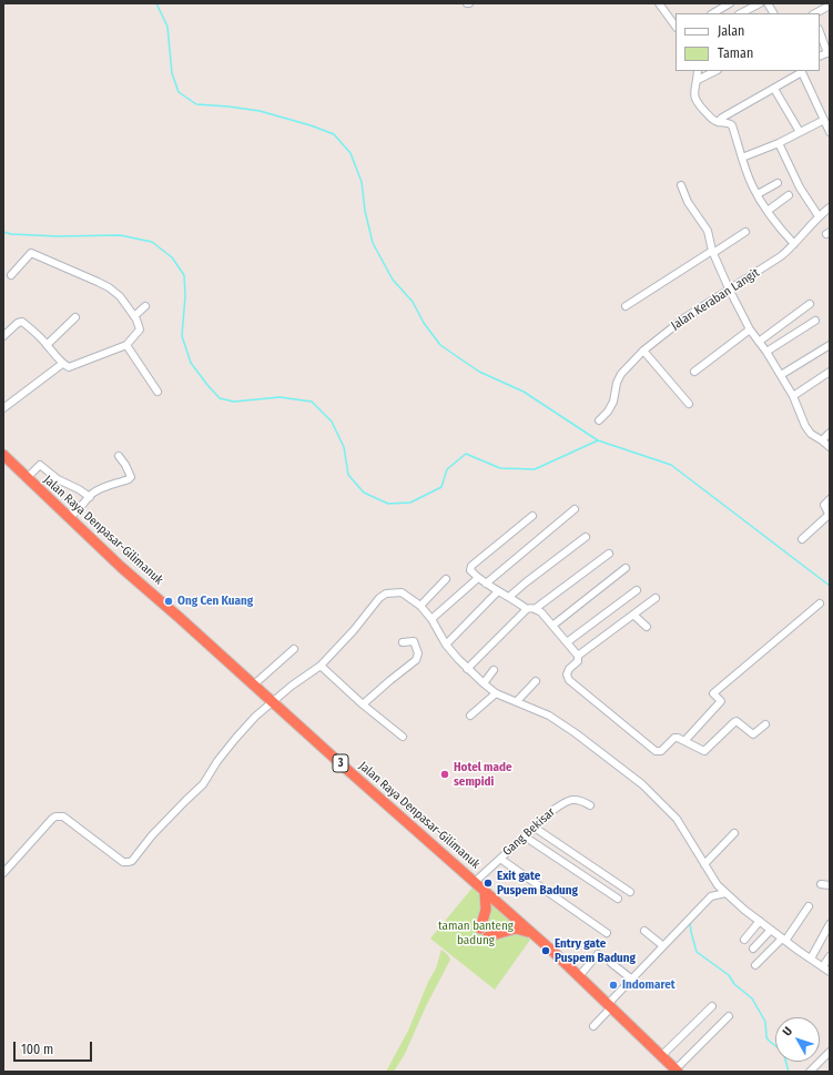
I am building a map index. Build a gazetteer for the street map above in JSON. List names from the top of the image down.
{
  "streets": {
    "highway": ["Jalan Raya Denpasar-Gilimanuk", "3"],
    "street": ["Jalan Keraban Langit", "Gang Bekisar"]
  },
  "crossings": [
    ["Jalan Raya Denpasar-Gilimanuk", "Gang Bekisar"]
  ],
  "parks": ["taman banteng badung"],
  "places": [
    "Ong Cen Kuang",
    "Hotel made sempidi",
    "Exit gate Puspem Badung",
    "Entry gate Puspem Badung",
    "Indomaret"
  ],
  "legend": ["Jalan", "Taman"],
  "scale_bar": "100 m",
  "north": "top left"
}
